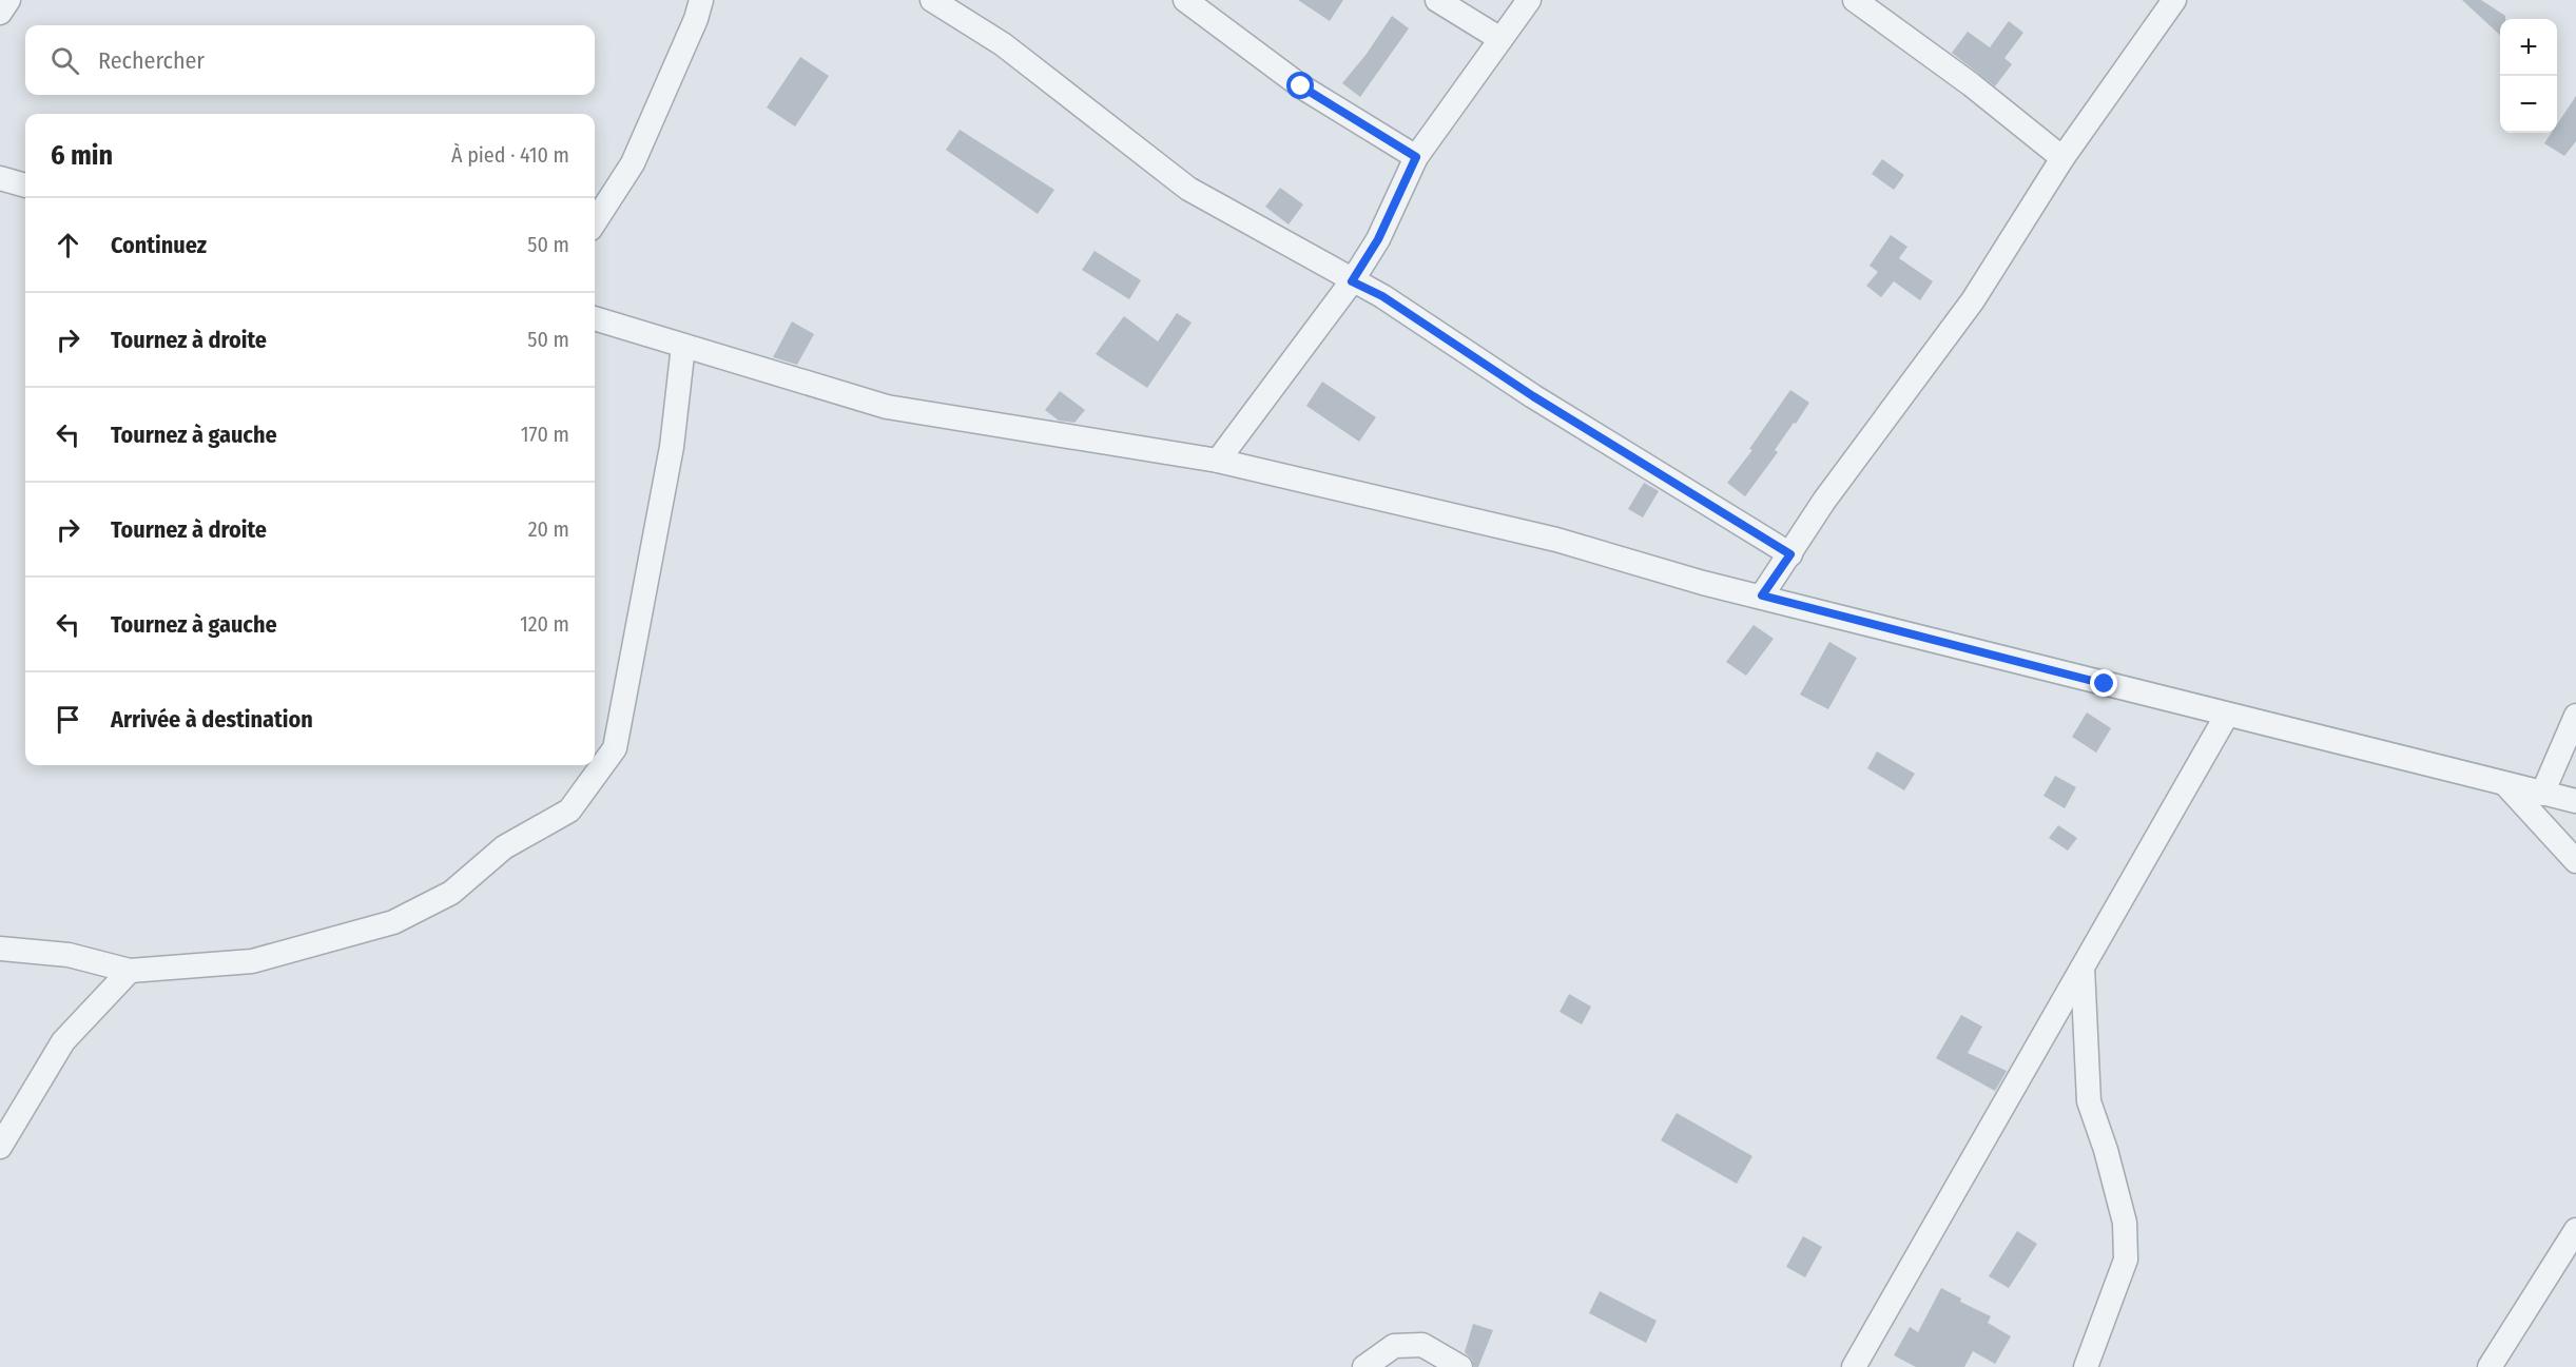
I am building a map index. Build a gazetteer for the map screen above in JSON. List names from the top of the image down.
{
  "page": {
    "map_buttons": ["+", "−"],
    "search": "Rechercher",
    "heading": ["6 min", "À pied · 410 m"],
    "list": [
      ["Continuez", "50 m"],
      ["Tournez à droite", "50 m"],
      ["Tournez à gauche", "170 m"],
      ["Tournez à droite", "20 m"],
      ["Tournez à gauche", "120 m"],
      "Arrivée à destination"
    ]
  }
}
